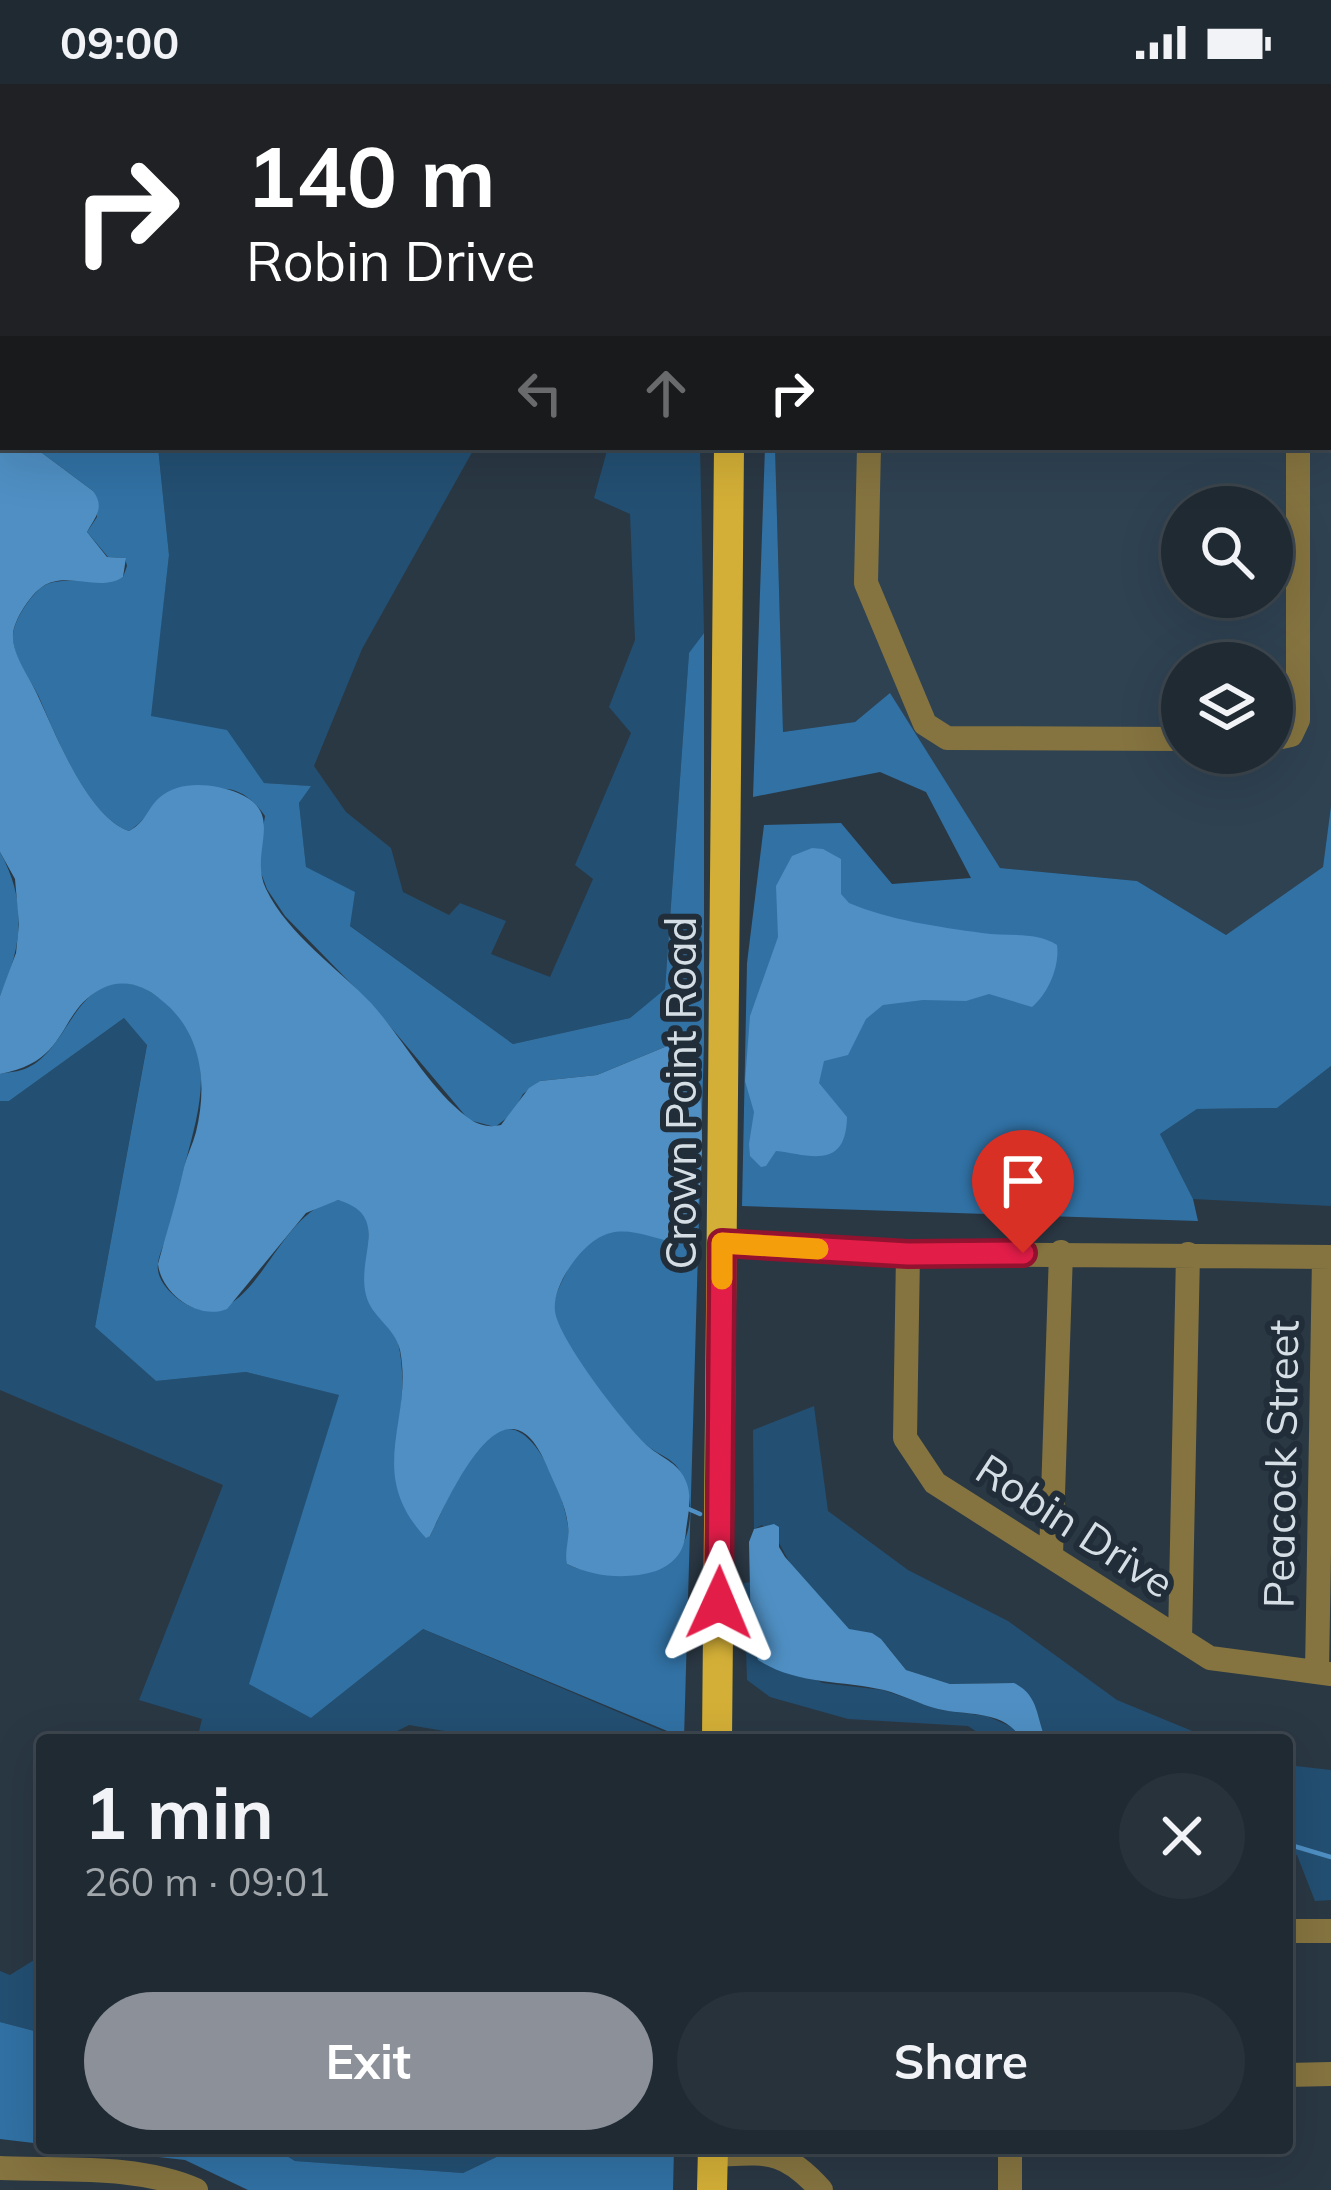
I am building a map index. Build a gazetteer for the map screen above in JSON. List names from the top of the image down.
{
  "streets": {
    "main road": ["Crown Point Road"],
    "street": ["Peacock Street", "Robin Drive"]
  },
  "crossings": [
    ["Peacock Street", "Robin Drive"]
  ],
  "page": {
    "status": "09:00",
    "turn": ["140 m", "Robin Drive"],
    "heading": ["1 min", "260 m · 09:01"],
    "buttons": ["Exit", "Share"]
  }
}
